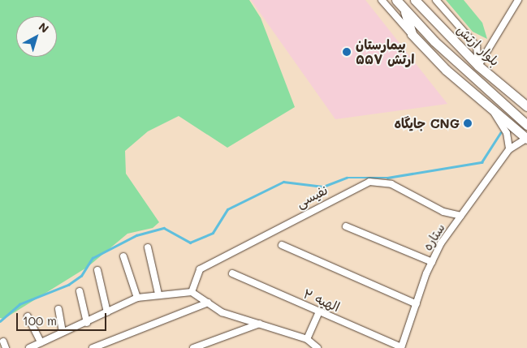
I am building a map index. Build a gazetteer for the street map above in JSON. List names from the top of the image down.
{
  "streets": {
    "highway": ["بلوار ارتش"],
    "street": ["نفیسی", "ستاره", "الهیه ۲"]
  },
  "crossings": [
    ["نفیسی", "ستاره"],
    ["ستاره", "الهیه ۲"]
  ],
  "places": ["بیمارستان ۵۵۷ ارتش", "جایگاه CNG"],
  "scale_bar": "100 m",
  "north": "top right"
}
